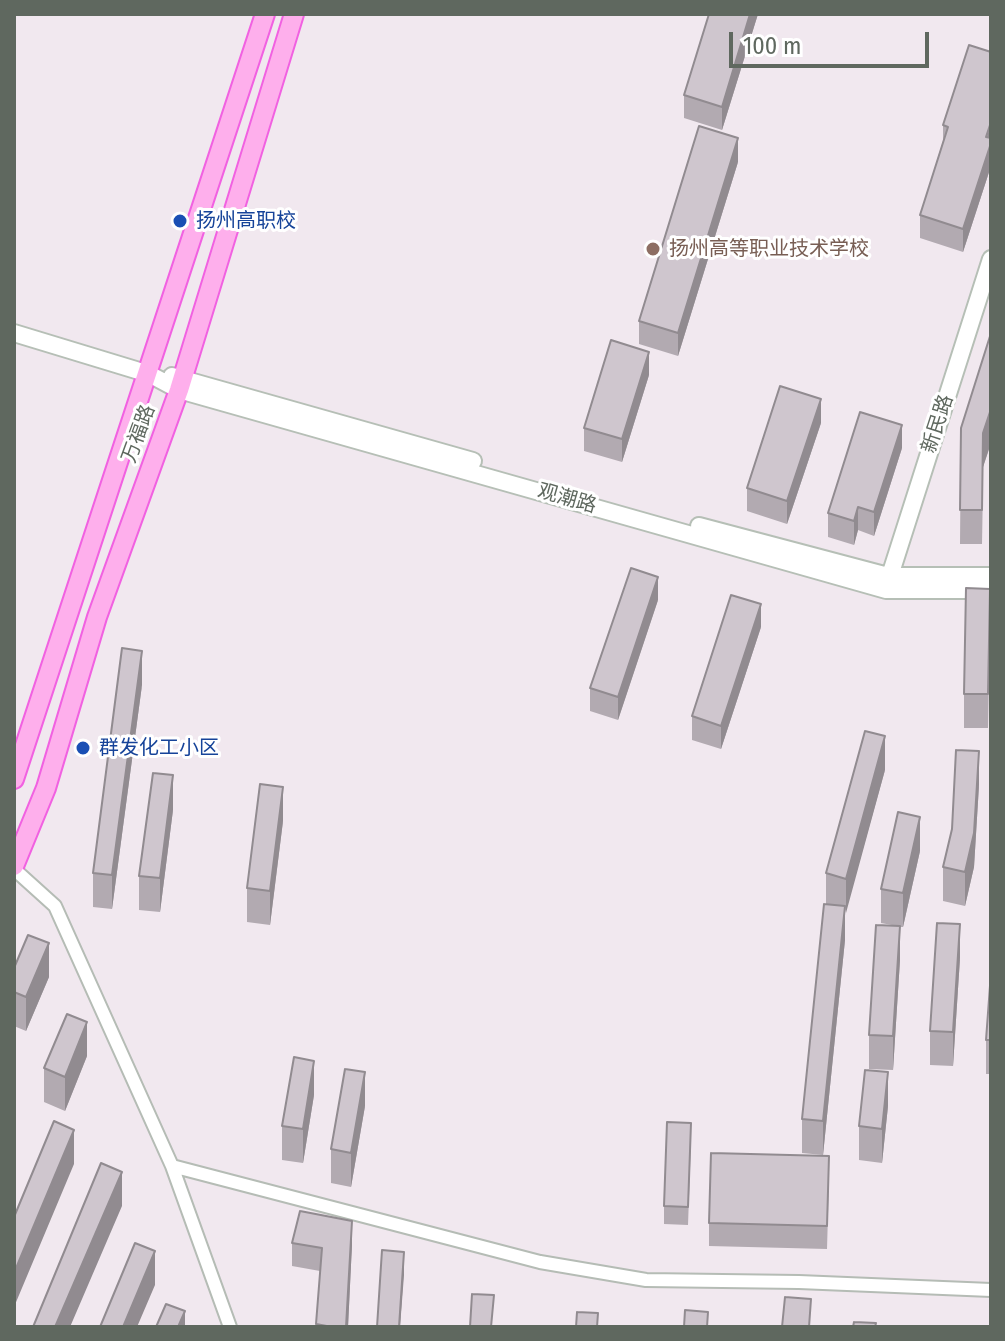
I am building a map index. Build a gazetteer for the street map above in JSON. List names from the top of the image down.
{
  "streets": {
    "main road": ["万福路"],
    "street": ["新民路", "观潮路"]
  },
  "crossings": [
    ["新民路", "观潮路"],
    ["万福路", "观潮路"]
  ],
  "places": ["扬州高职校", "扬州高等职业技术学校", "群发化工小区"],
  "scale_bar": "100 m"
}
